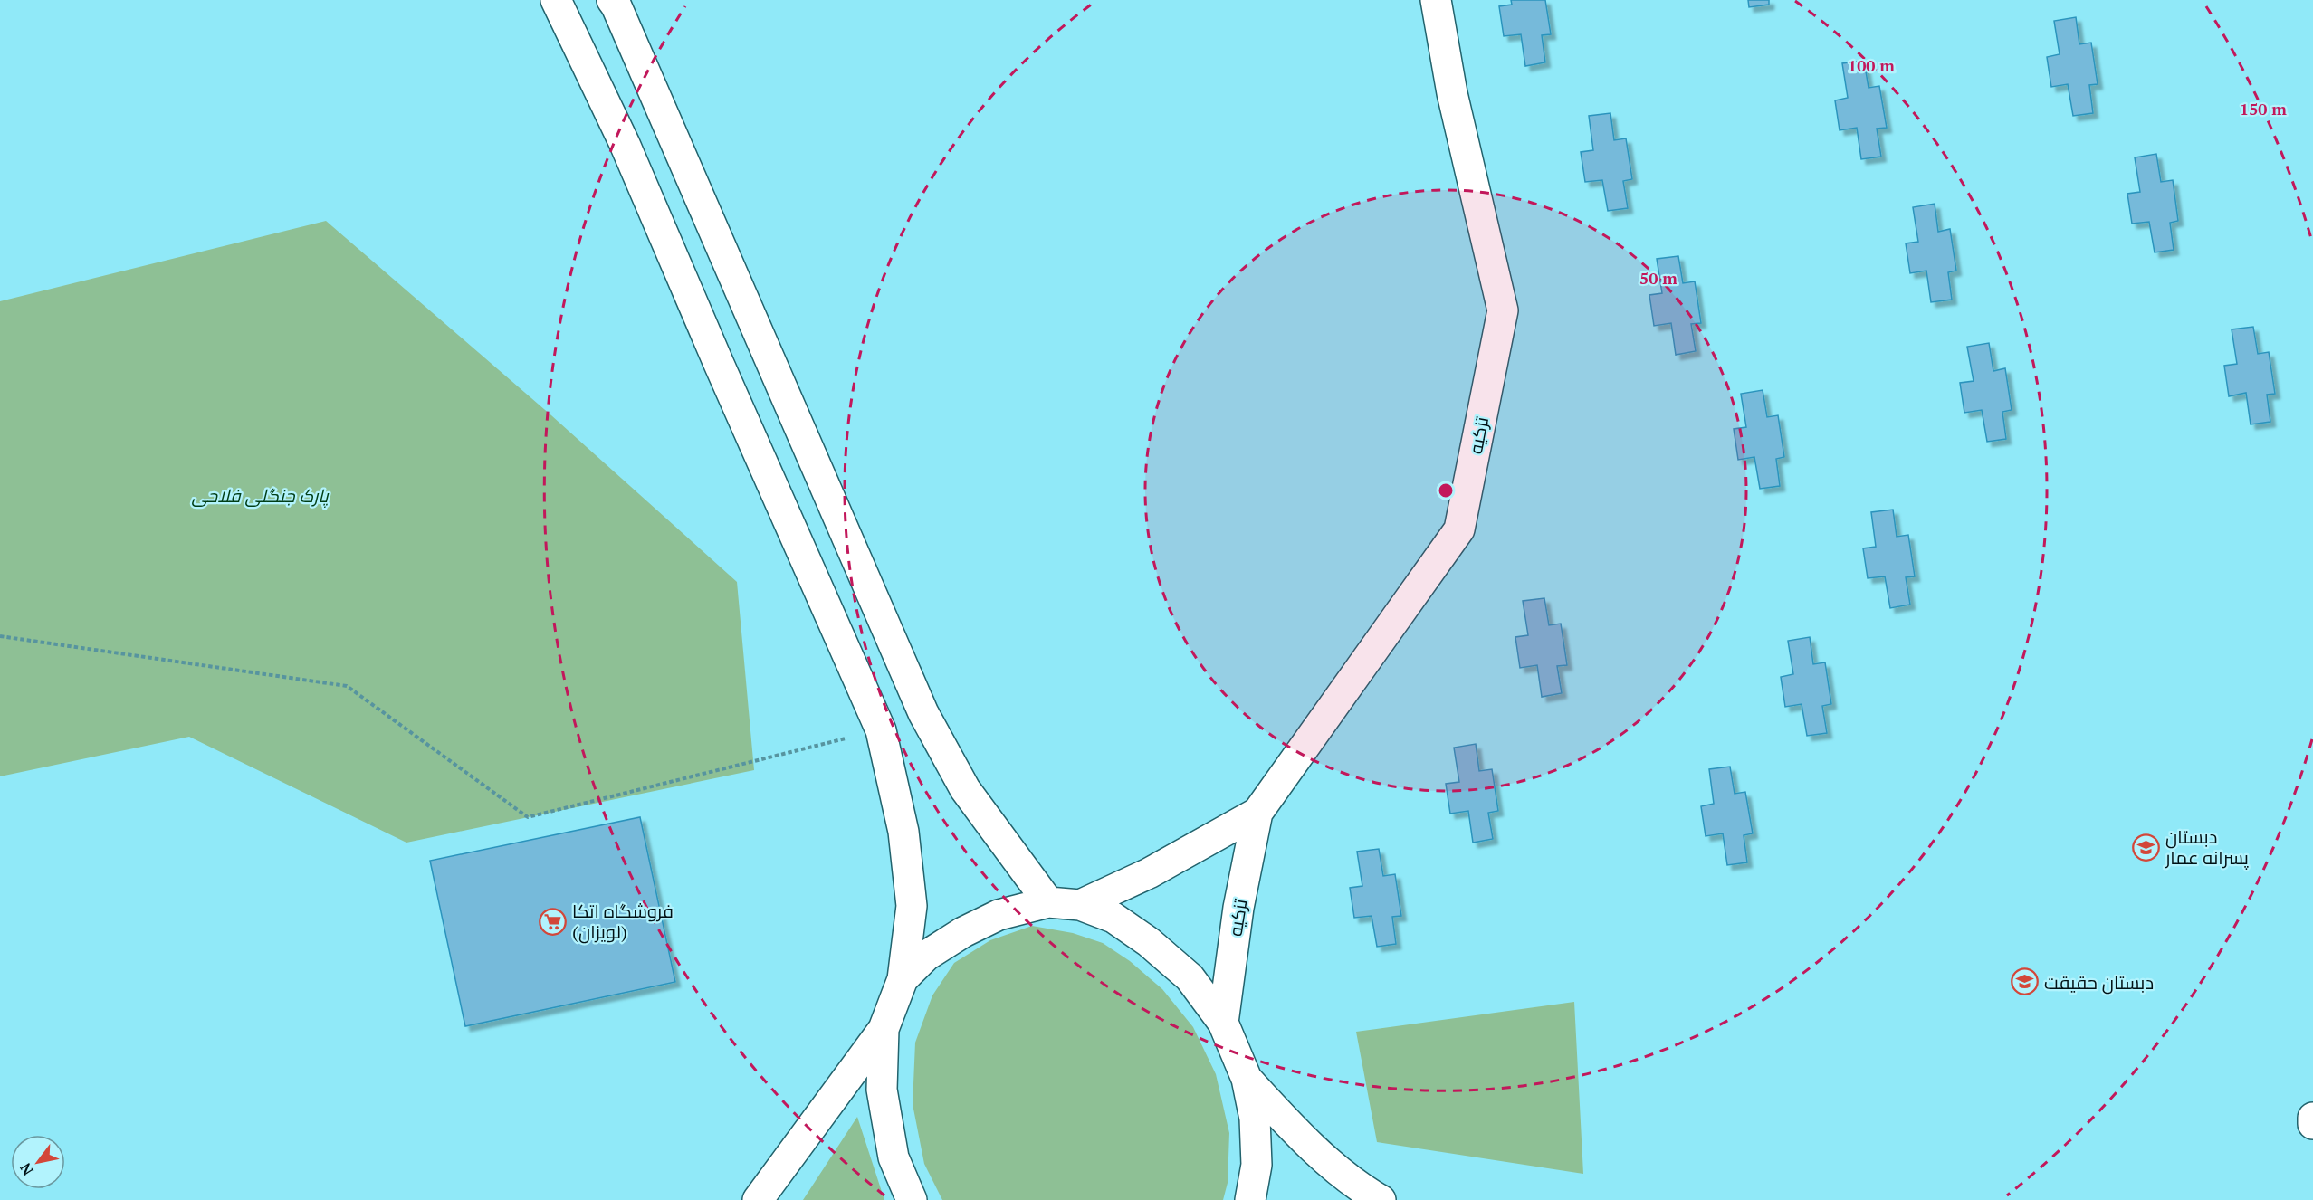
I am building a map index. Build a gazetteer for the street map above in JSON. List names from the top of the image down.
{
  "streets": {
    "street": ["تزکیه"]
  },
  "parks": ["پارک جنگلی فلاحی"],
  "places": {
    "school or university": ["دبستان پسرانه عمار", "دبستان حقیقت"],
    "supermarket": ["فروشگاه اتکا (لویزان)"]
  },
  "north": "bottom left",
  "rings": ["100 m", "150 m", "50 m"]
}
